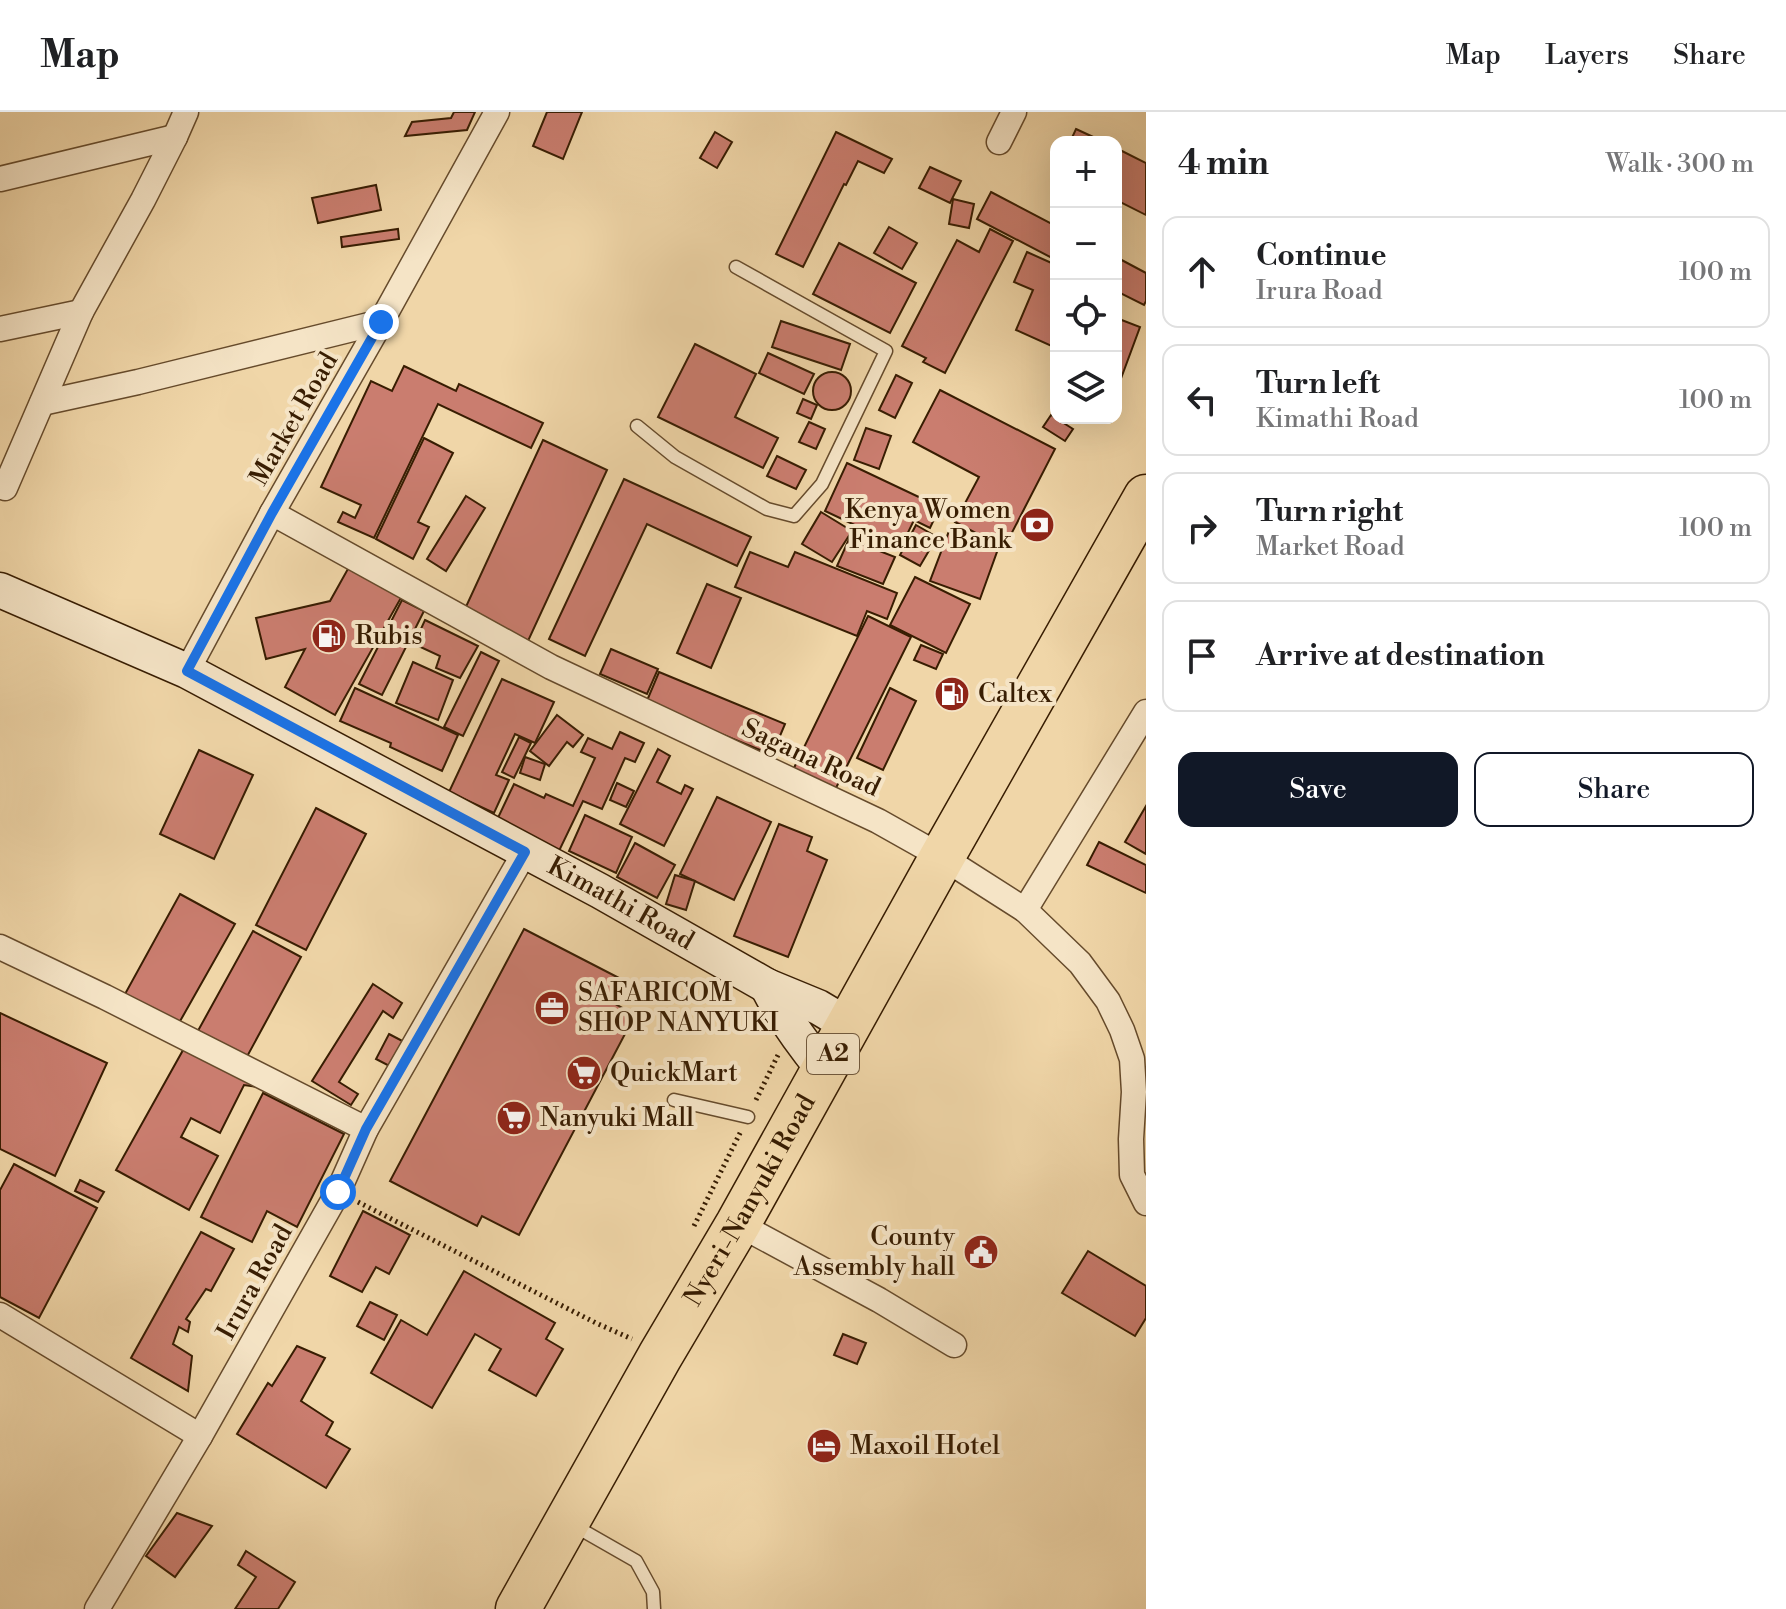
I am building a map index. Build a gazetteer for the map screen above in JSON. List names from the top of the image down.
{
  "streets": {
    "highway": ["A2", "Nyeri-Nanyuki Road"],
    "street": [
      "Market Road",
      "Sagana Road",
      "Kimathi Road",
      "Irura Road"
    ]
  },
  "crossings": [
    ["Market Road", "Sagana Road"],
    ["Market Road", "Kimathi Road"],
    ["Sagana Road", "Nyeri-Nanyuki Road"],
    ["Kimathi Road", "Nyeri-Nanyuki Road"],
    ["Kimathi Road", "Irura Road"]
  ],
  "places": {
    "bank": ["Kenya Women Finance Bank"],
    "fuel station": ["Rubis", "Caltex"],
    "office": ["SAFARICOM SHOP NANYUKI"],
    "supermarket": ["QuickMart", "Nanyuki Mall"],
    "public building": ["County Assembly hall"],
    "hotel": ["Maxoil Hotel"]
  },
  "page": {
    "header": "Map",
    "nav": ["Map", "Layers", "Share"],
    "heading": ["4 min", "Walk · 300 m"],
    "map_buttons": ["+", "−"],
    "list": [
      ["Continue", "Irura Road", "100 m"],
      ["Turn left", "Kimathi Road", "100 m"],
      ["Turn right", "Market Road", "100 m"],
      "Arrive at destination"
    ],
    "buttons": ["Save", "Share"]
  }
}
